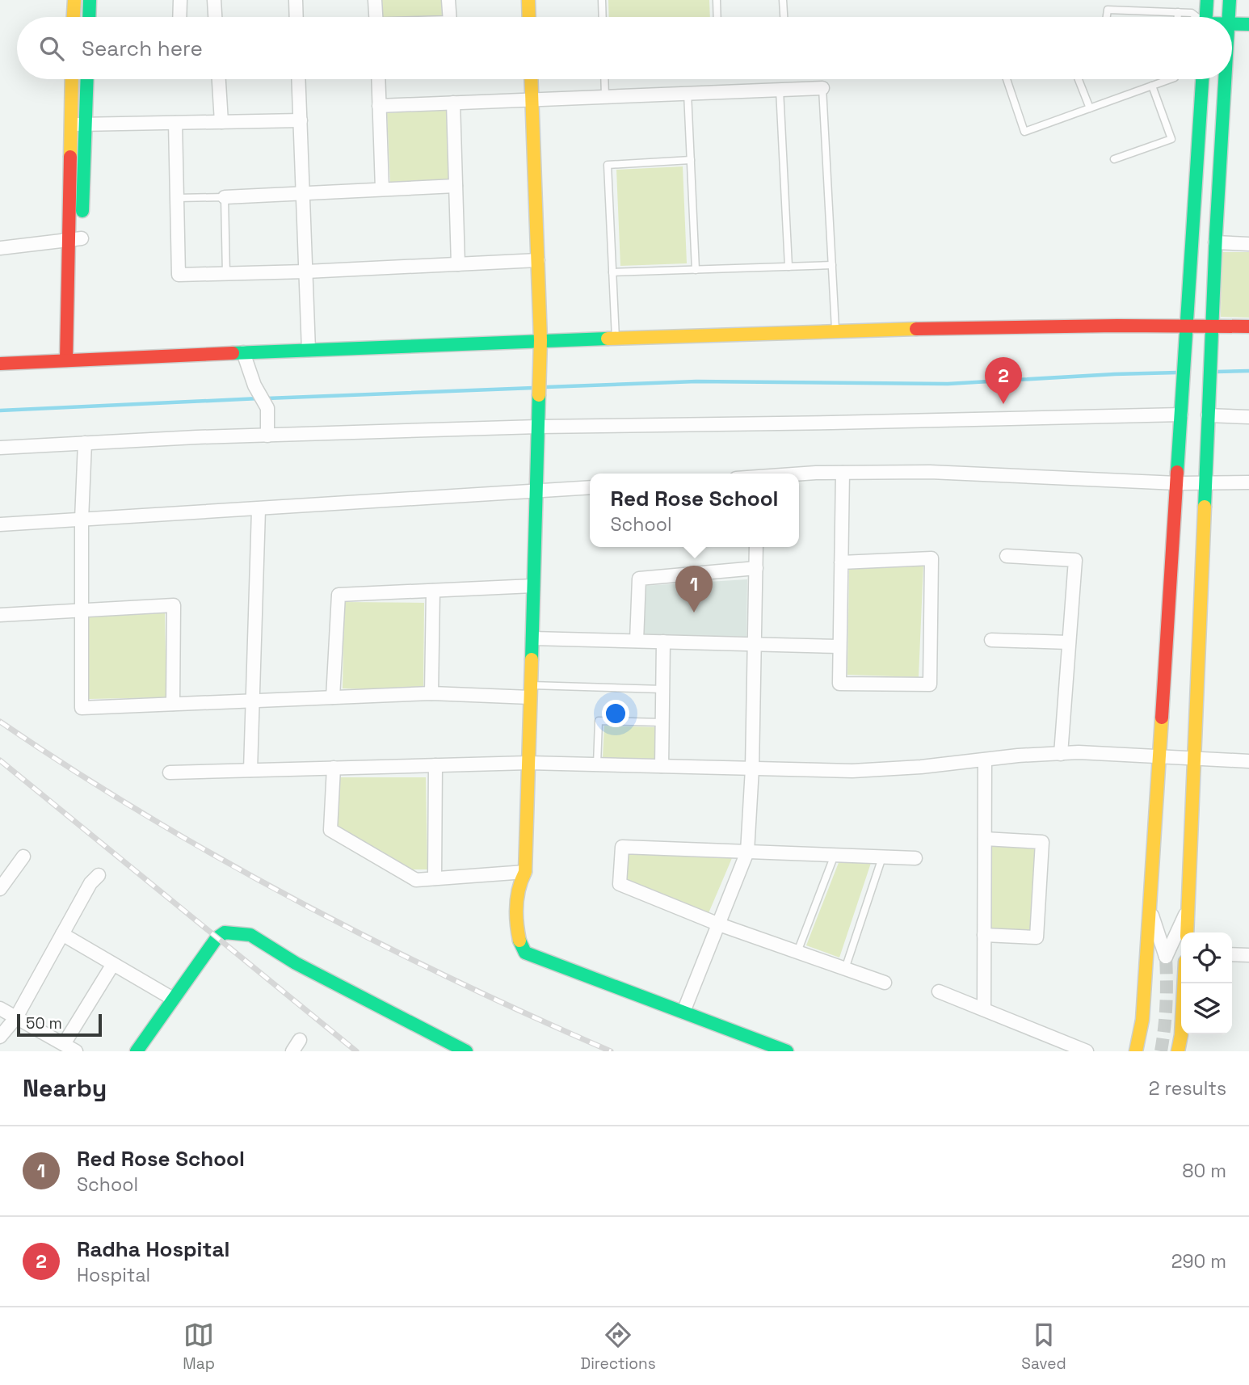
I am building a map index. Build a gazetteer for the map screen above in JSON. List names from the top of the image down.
{
  "scale_bar": "50 m",
  "page": {
    "search": "Search here",
    "pins": ["2", "1"],
    "popup": ["Red Rose School", "School"],
    "scale": "50 m",
    "heading": ["Nearby", "2 results"],
    "list": [
      {
        "mark": "1",
        "name": "Red Rose School",
        "note": "School",
        "value": "80 m"
      },
      {
        "mark": "2",
        "name": "Radha Hospital",
        "note": "Hospital",
        "value": "290 m"
      }
    ],
    "nav": ["Map", "Directions", "Saved"]
  }
}
